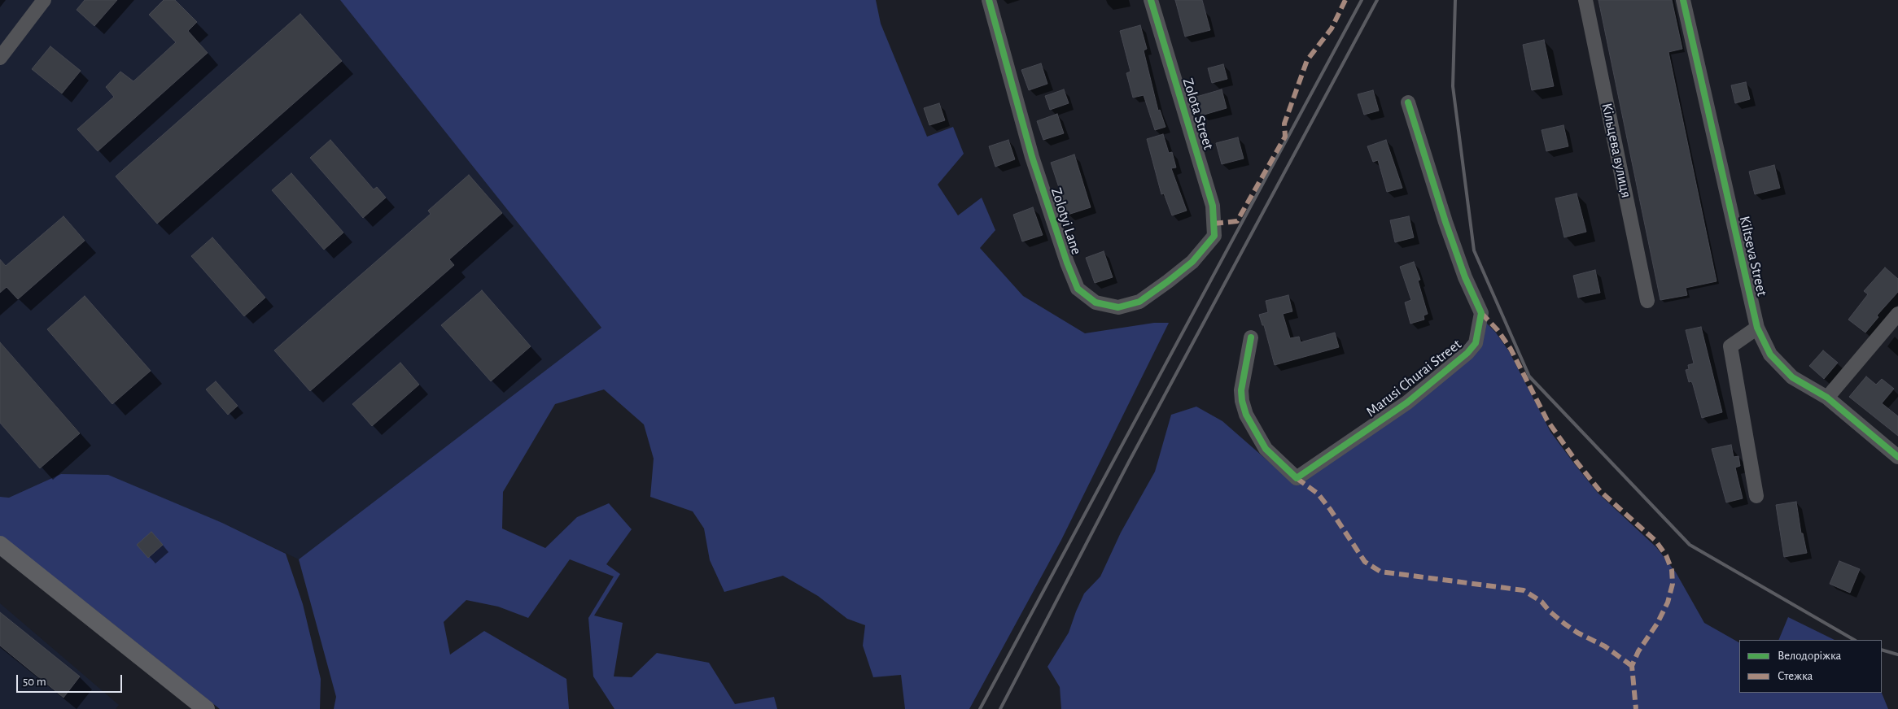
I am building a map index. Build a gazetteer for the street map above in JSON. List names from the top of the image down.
{
  "streets": {
    "street": [
      "Zolota Street",
      "Кільцева вулиця",
      "Zolotyi Lane",
      "Kiltseva Street",
      "Marusi Churai Street"
    ]
  },
  "crossings": [
    ["Zolota Street", "Zolotyi Lane"]
  ],
  "legend": ["Велодоріжка", "Стежка"],
  "scale_bar": "50 m"
}
